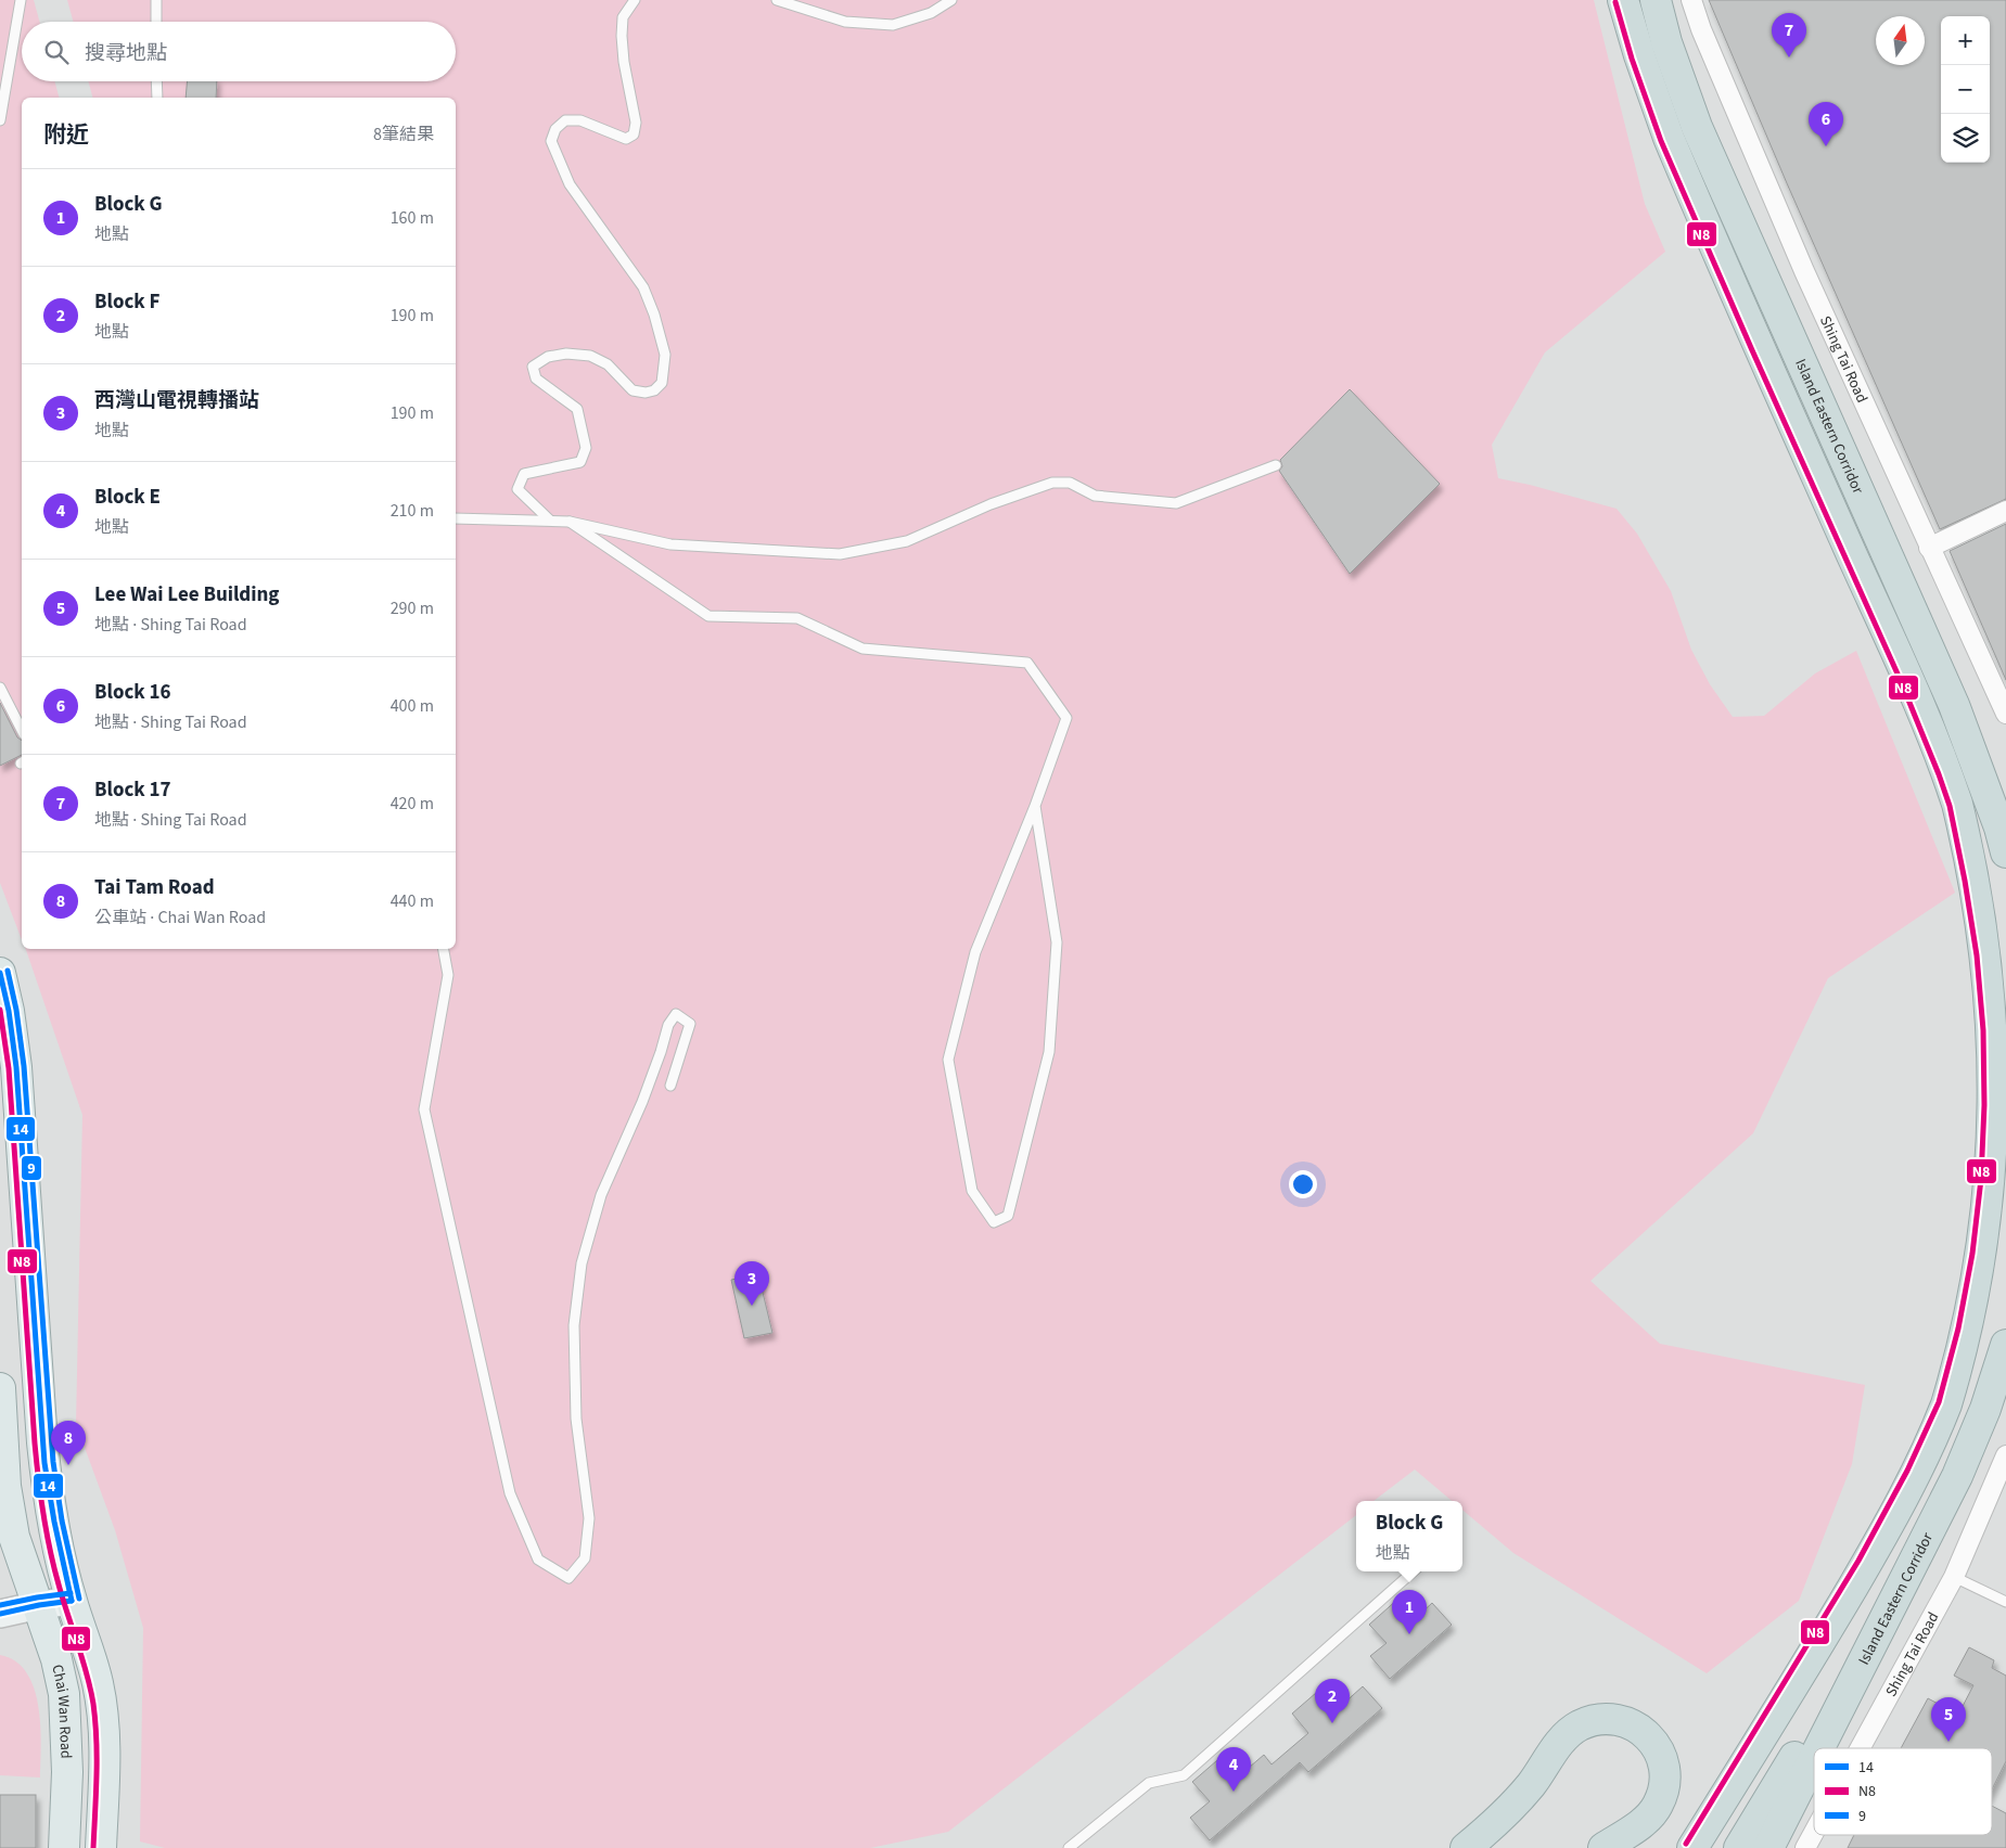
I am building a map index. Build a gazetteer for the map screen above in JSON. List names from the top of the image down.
{
  "streets": {
    "highway": ["Island Eastern Corridor"],
    "main road": ["Chai Wan Road"],
    "street": ["Shing Tai Road"]
  },
  "lines": ["transit line N8", "transit line 9", "transit line 14"],
  "legend": ["14", "N8", "9"],
  "north": "top",
  "page": {
    "pins": [
      "7",
      "6",
      "3",
      "8",
      "1",
      "2",
      "5",
      "4"
    ],
    "map_buttons": ["+", "−"],
    "search": "搜尋地點",
    "heading": ["附近", "8筆結果"],
    "list": [
      {
        "mark": "1",
        "name": "Block G",
        "note": "地點",
        "value": "160 m"
      },
      {
        "mark": "2",
        "name": "Block F",
        "note": "地點",
        "value": "190 m"
      },
      {
        "mark": "3",
        "name": "西灣山電視轉播站",
        "note": "地點",
        "value": "190 m"
      },
      {
        "mark": "4",
        "name": "Block E",
        "note": "地點",
        "value": "210 m"
      },
      {
        "mark": "5",
        "name": "Lee Wai Lee Building",
        "note": "地點 · Shing Tai Road",
        "value": "290 m"
      },
      {
        "mark": "6",
        "name": "Block 16",
        "note": "地點 · Shing Tai Road",
        "value": "400 m"
      },
      {
        "mark": "7",
        "name": "Block 17",
        "note": "地點 · Shing Tai Road",
        "value": "420 m"
      },
      {
        "mark": "8",
        "name": "Tai Tam Road",
        "note": "公車站 · Chai Wan Road",
        "value": "440 m"
      }
    ],
    "popup": ["Block G", "地點"]
  }
}
